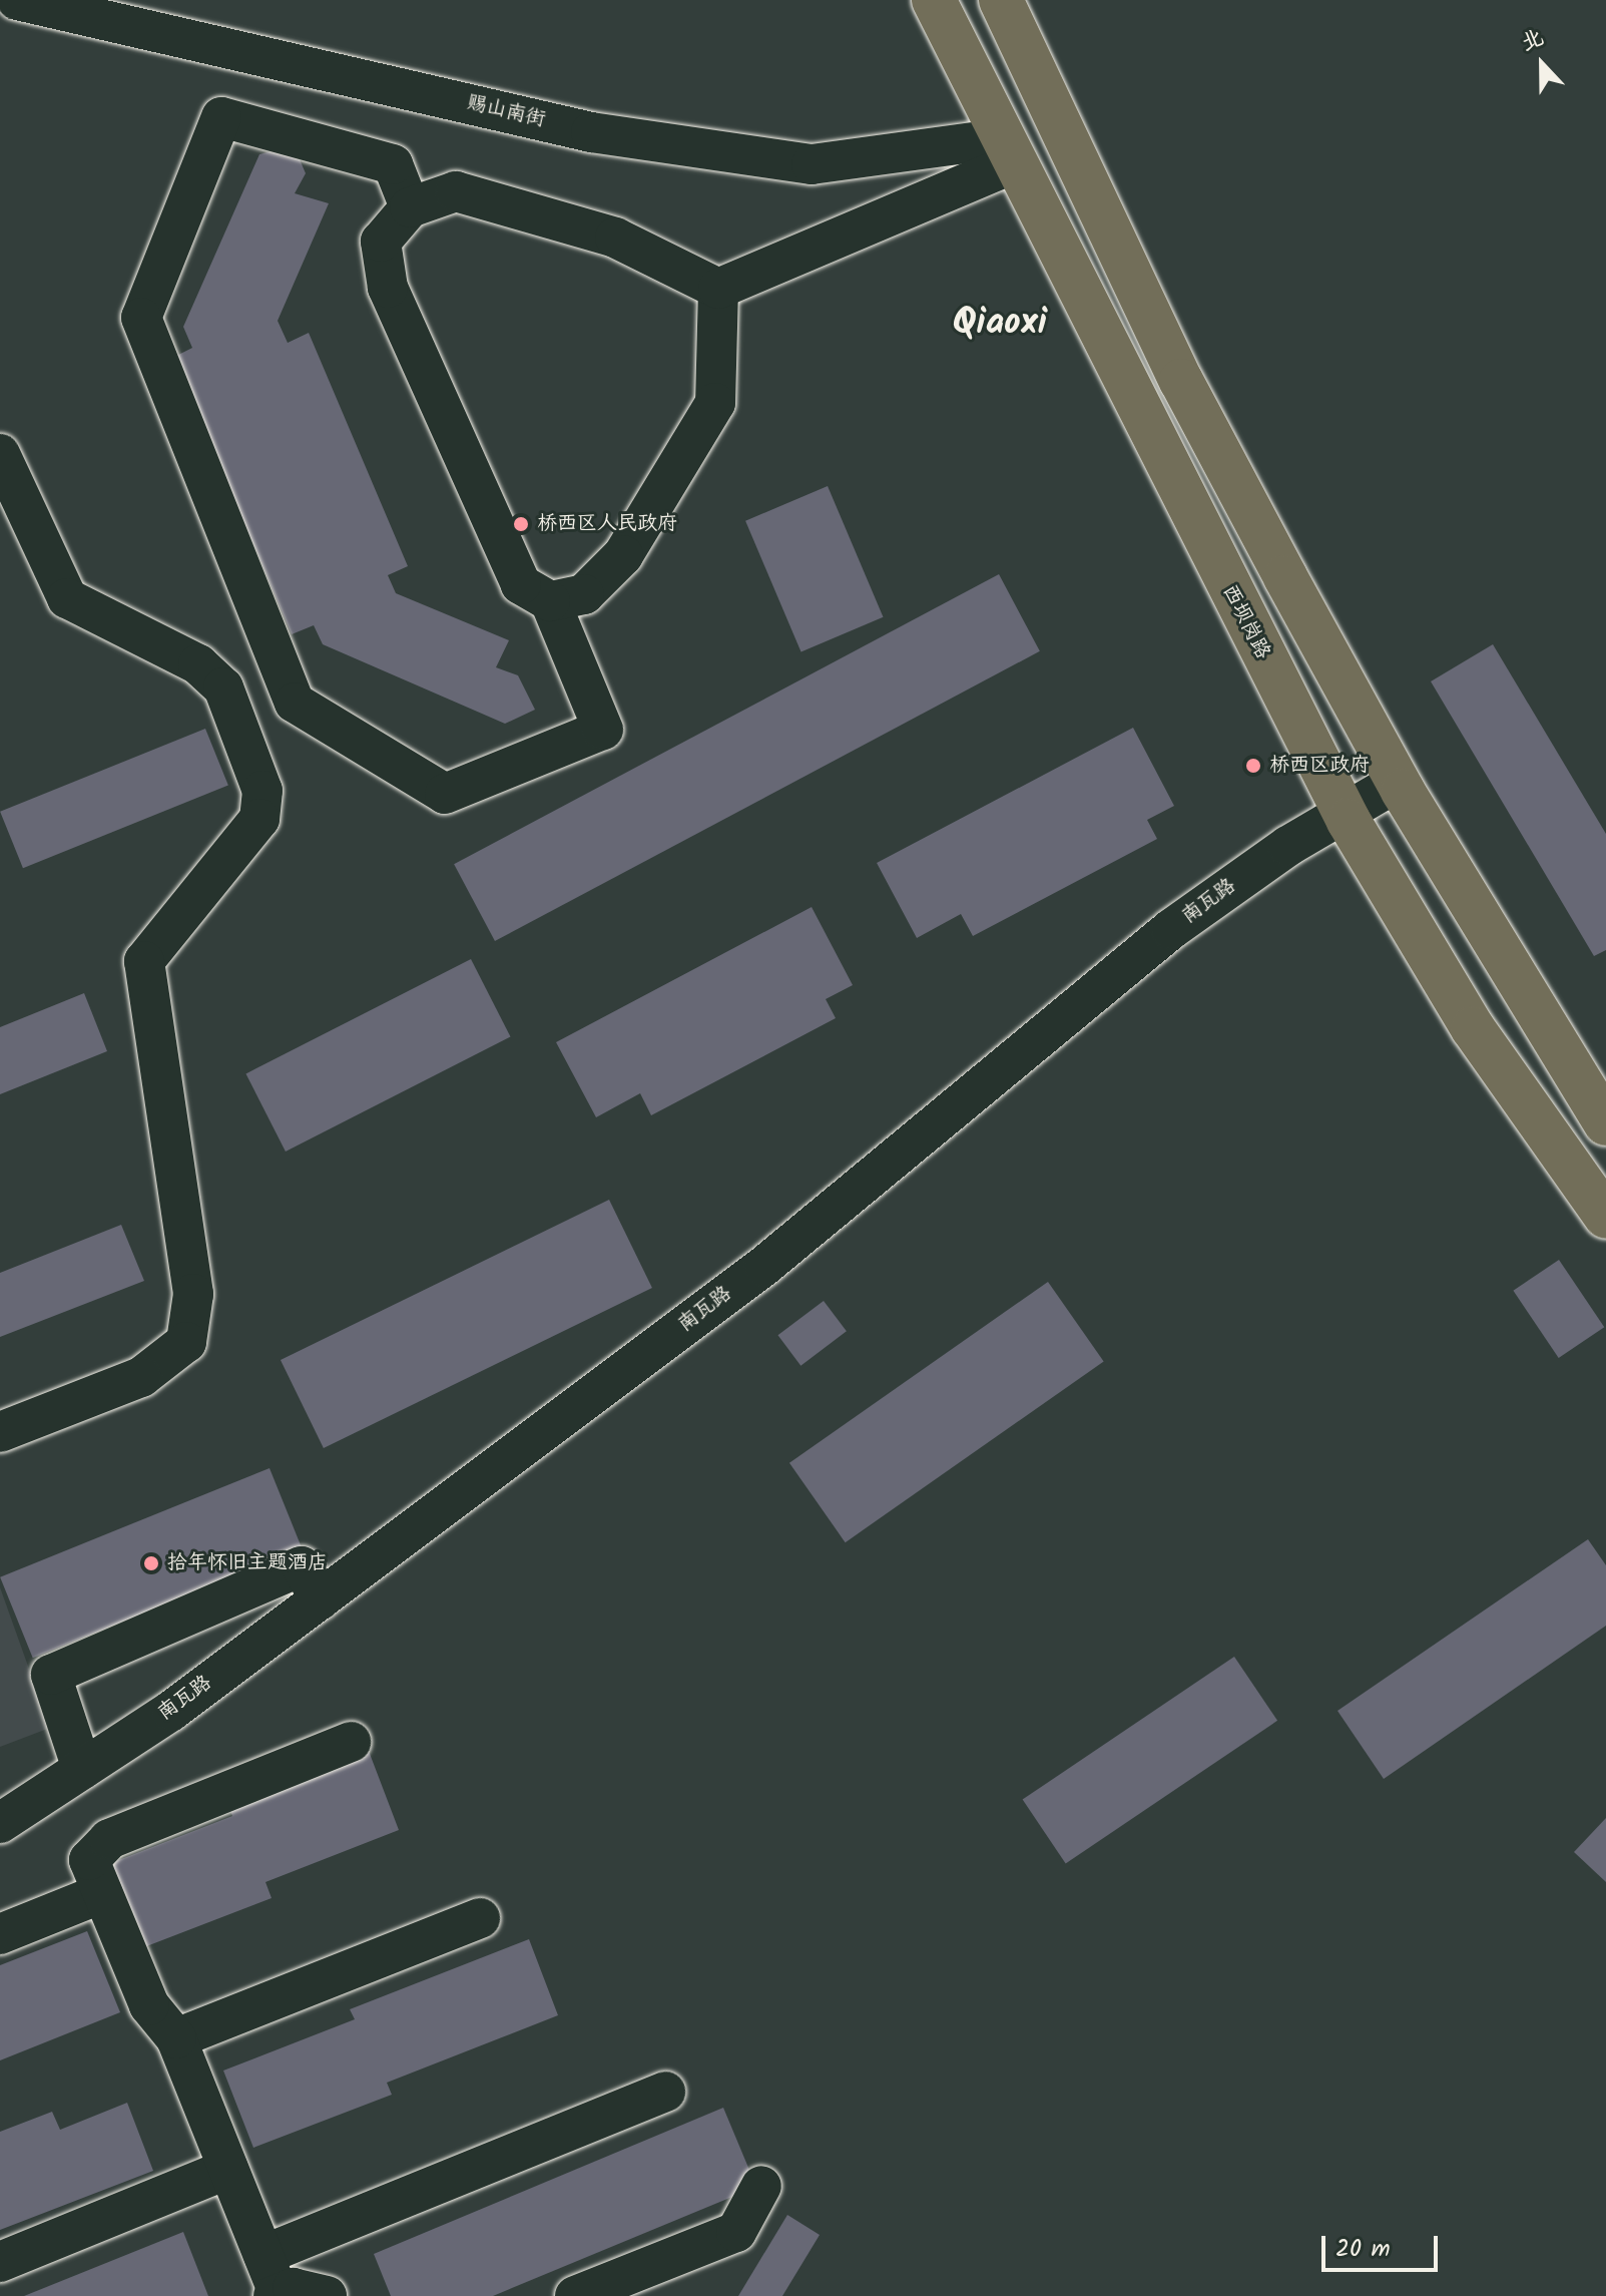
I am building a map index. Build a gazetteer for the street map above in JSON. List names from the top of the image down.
{
  "streets": {
    "main road": ["西坝岗路"],
    "street": ["赐山南街", "南瓦路"]
  },
  "crossings": [
    ["赐山南街", "西坝岗路"],
    ["西坝岗路", "南瓦路"]
  ],
  "districts": ["Qiaoxi"],
  "places": ["桥西区人民政府", "桥西区政府", "拾年怀旧主题酒店"],
  "scale_bar": "20 m",
  "north": "top"
}
